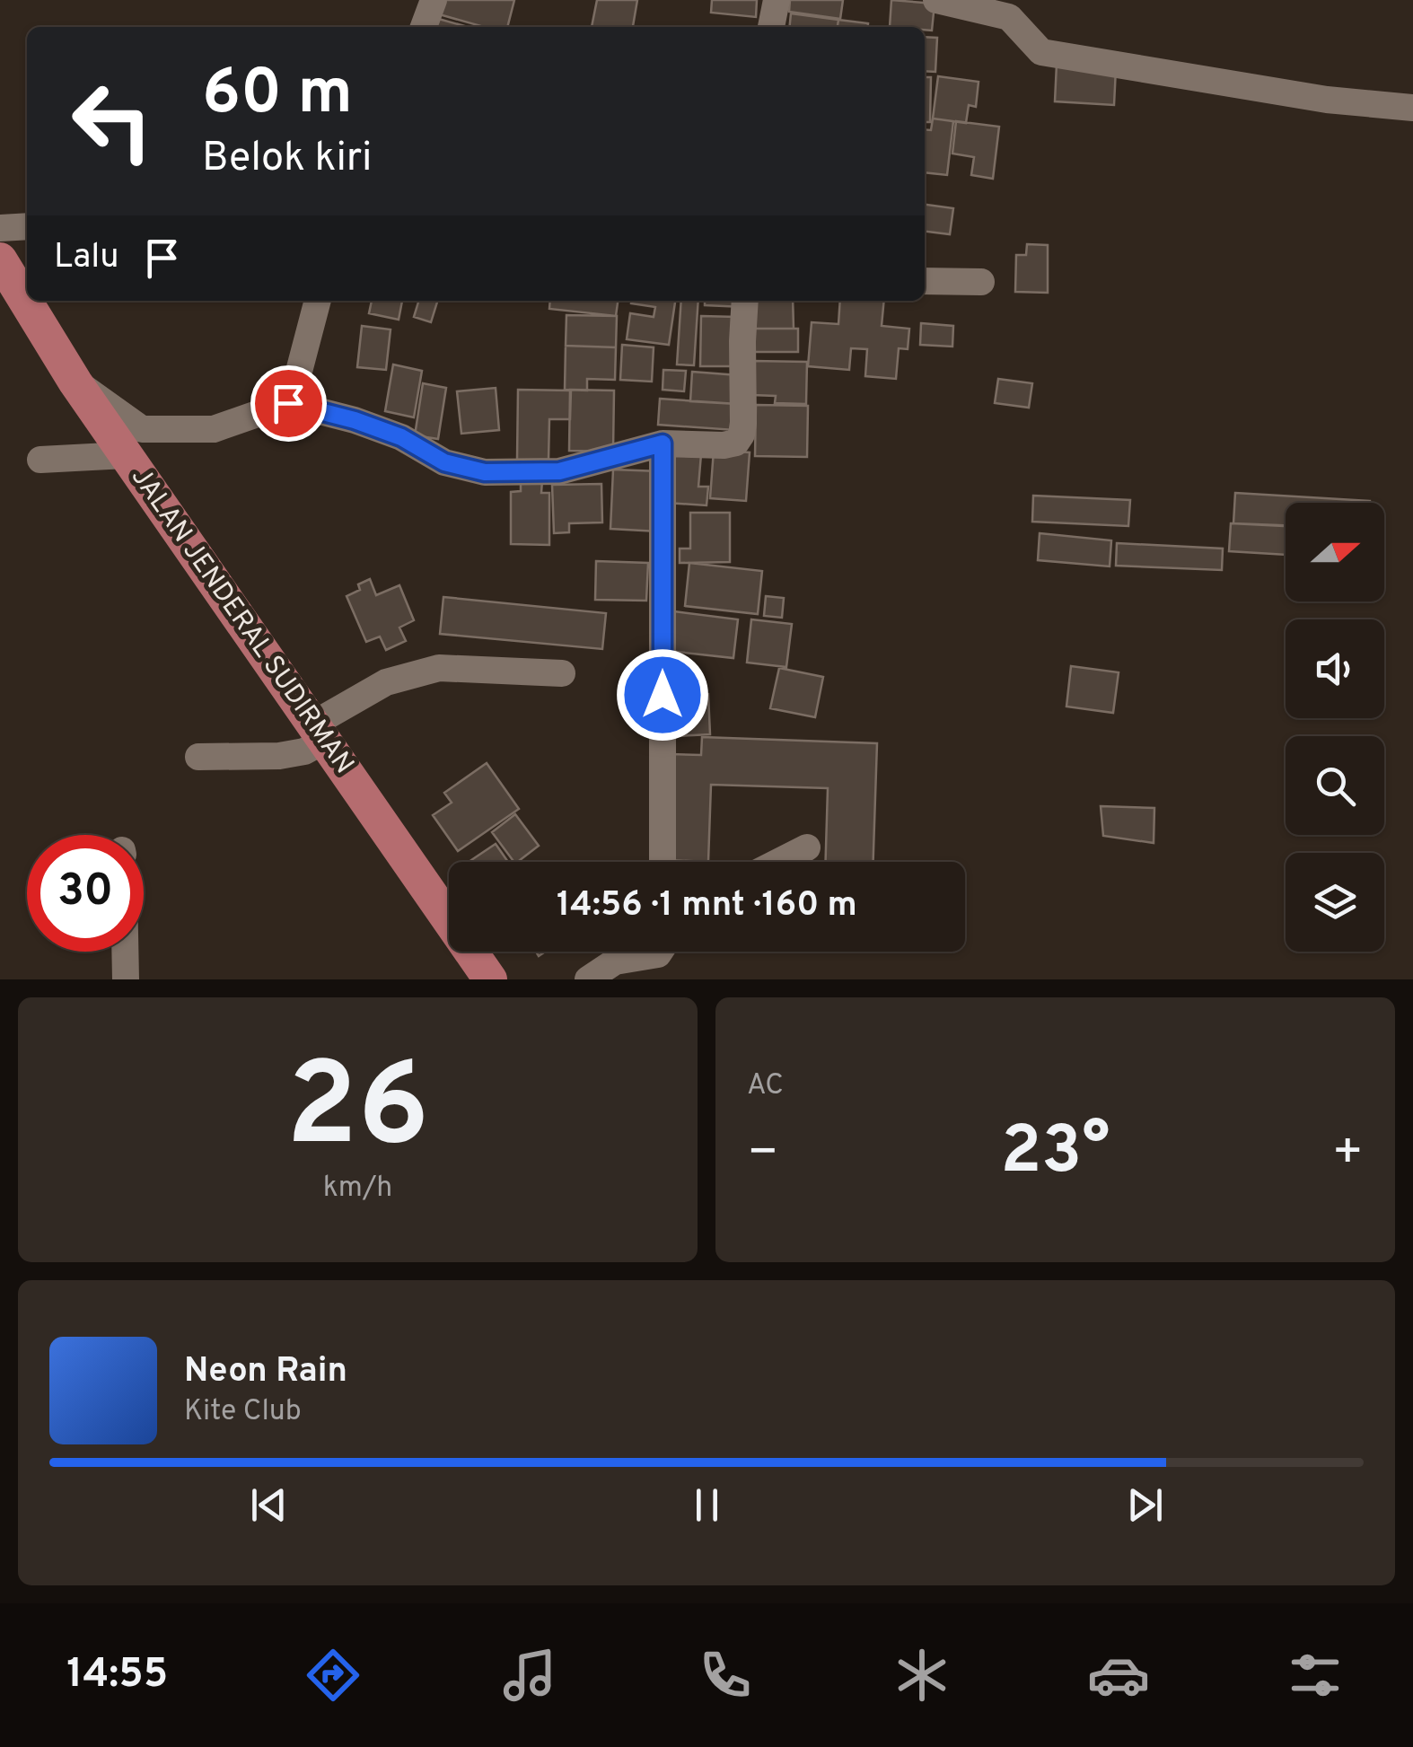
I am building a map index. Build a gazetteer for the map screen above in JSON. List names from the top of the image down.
{
  "streets": {
    "main road": ["JALAN JENDERAL SUDIRMAN"]
  },
  "north": "right",
  "page": {
    "turn": ["60 m", "Belok kiri"],
    "then": "Lalu",
    "limit": "30",
    "trip": "14:56 · 1 mnt · 160 m",
    "tile": [
      ["26", "km/h"],
      "AC"
    ],
    "heat": ["−", "23°", "+"],
    "song": ["Neon Rain", "Kite Club"],
    "tabs": "14:55"
  }
}
